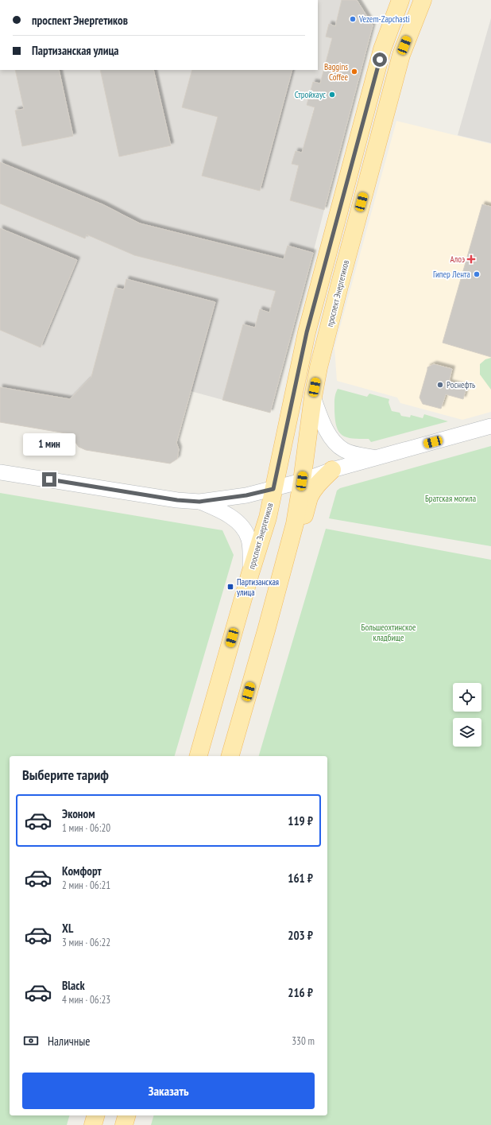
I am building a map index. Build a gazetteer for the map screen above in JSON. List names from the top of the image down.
{
  "streets": {
    "main road": ["проспект Энергетиков"]
  },
  "parks": ["Братская могила", "Большеохтинское кладбище"],
  "places": {
    "other": [
      "Vezem-Zapchasti",
      "Baggins Coffee",
      "Стройхаус",
      "Гипер Лента",
      "Роснефть"
    ],
    "health": ["Алоэ"],
    "transit": ["Партизанская улица"]
  },
  "page": {
    "banner": ["проспект Энергетиков", "Партизанская улица"],
    "bubble": "1 мин",
    "heading": "Выберите тариф",
    "list": [
      {
        "name": "Эконом",
        "note": "1 мин · 06:20",
        "value": "119 ₽"
      },
      {
        "name": "Комфорт",
        "note": "2 мин · 06:21",
        "value": "161 ₽"
      },
      {
        "name": "XL",
        "note": "3 мин · 06:22",
        "value": "203 ₽"
      },
      {
        "name": "Black",
        "note": "4 мин · 06:23",
        "value": "216 ₽"
      }
    ],
    "pay": ["Наличные", "330 m"],
    "buttons": "Заказать"
  }
}
